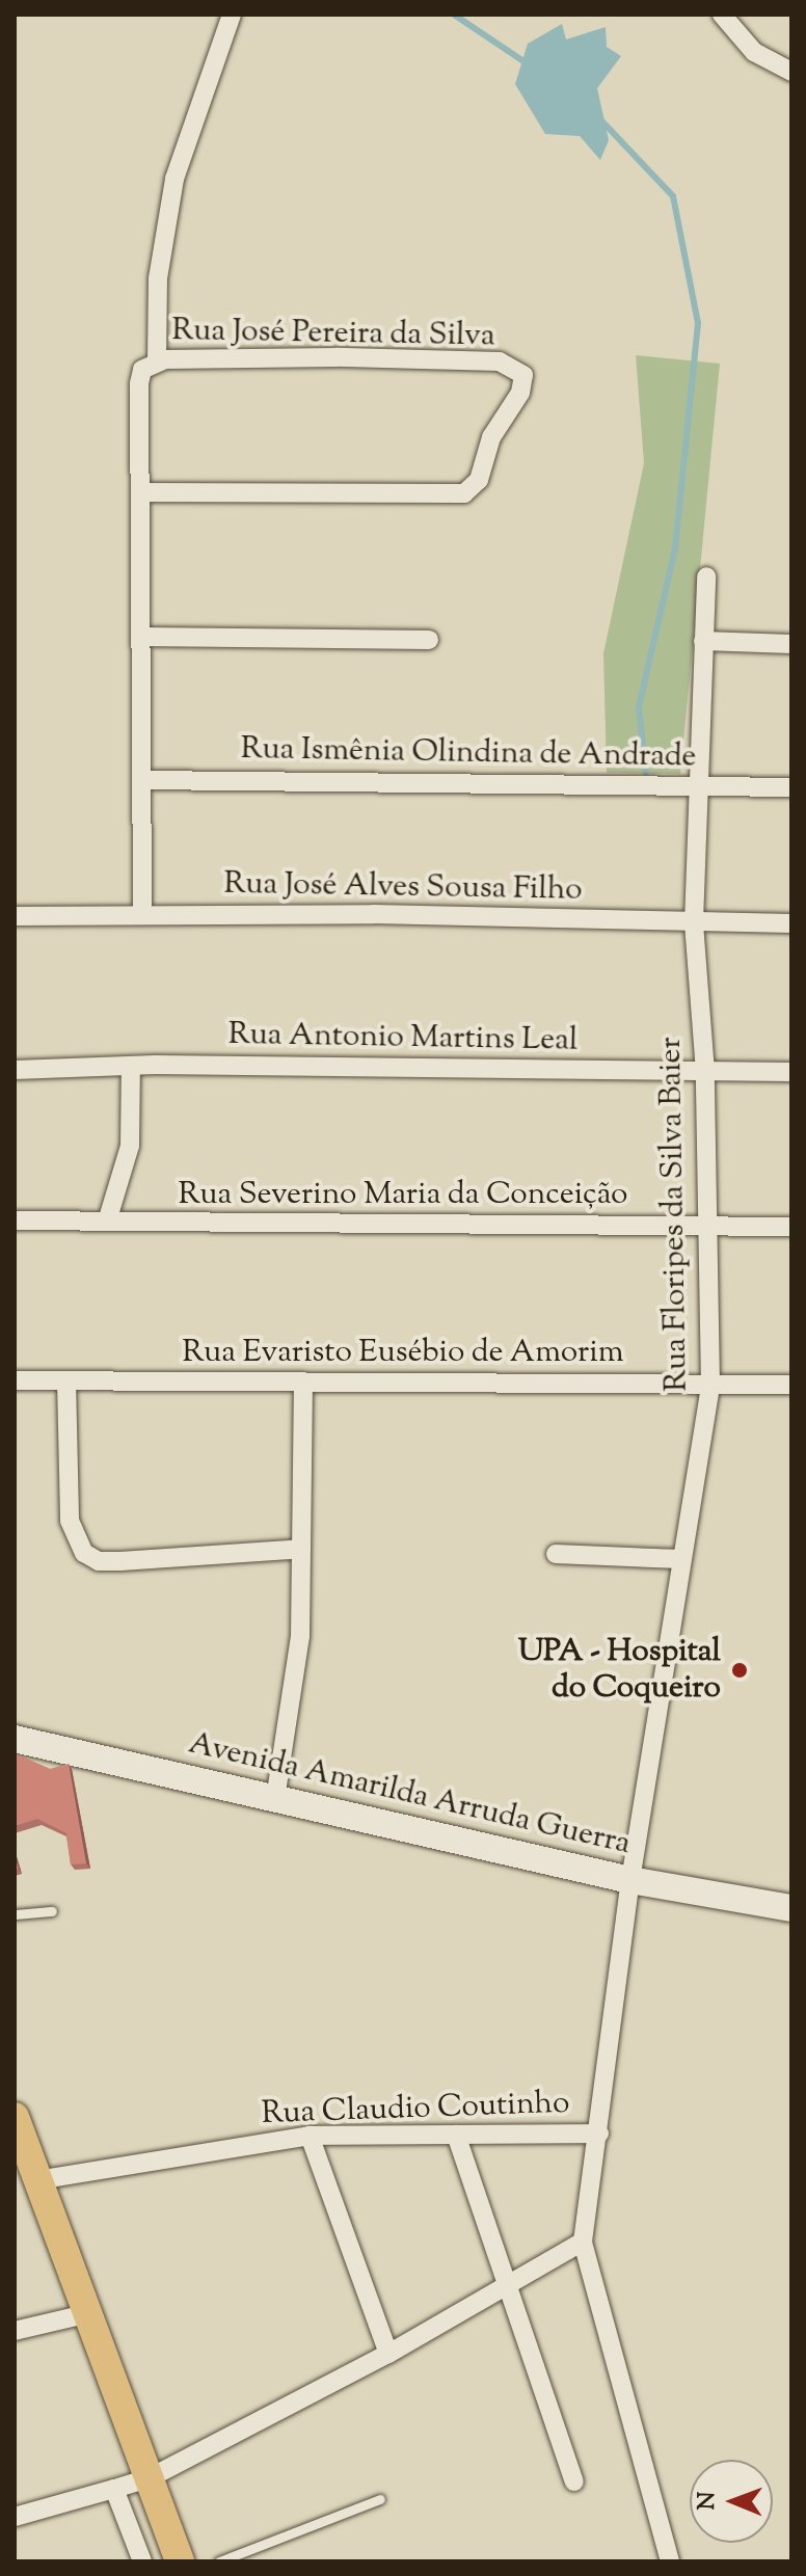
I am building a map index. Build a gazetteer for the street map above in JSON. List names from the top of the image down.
{
  "streets": {
    "main road": ["Avenida Amarilda Arruda Guerra"],
    "street": [
      "Rua José Pereira da Silva",
      "Rua Ismênia Olindina de Andrade",
      "Rua José Alves Sousa Filho",
      "Rua Antonio Martins Leal",
      "Rua Severino Maria da Conceição",
      "Rua Floripes da Silva Baier",
      "Rua Evaristo Eusébio de Amorim",
      "Rua Claudio Coutinho"
    ]
  },
  "crossings": [
    ["Rua Ismênia Olindina de Andrade", "Rua Floripes da Silva Baier"],
    ["Rua José Alves Sousa Filho", "Rua Floripes da Silva Baier"],
    ["Rua Antonio Martins Leal", "Rua Floripes da Silva Baier"],
    ["Rua Severino Maria da Conceição", "Rua Floripes da Silva Baier"],
    ["Rua Floripes da Silva Baier", "Rua Evaristo Eusébio de Amorim"],
    ["Rua Floripes da Silva Baier", "Avenida Amarilda Arruda Guerra"],
    ["Rua Floripes da Silva Baier", "Rua Claudio Coutinho"]
  ],
  "places": ["UPA - Hospital do Coqueiro"],
  "north": "left"
}
